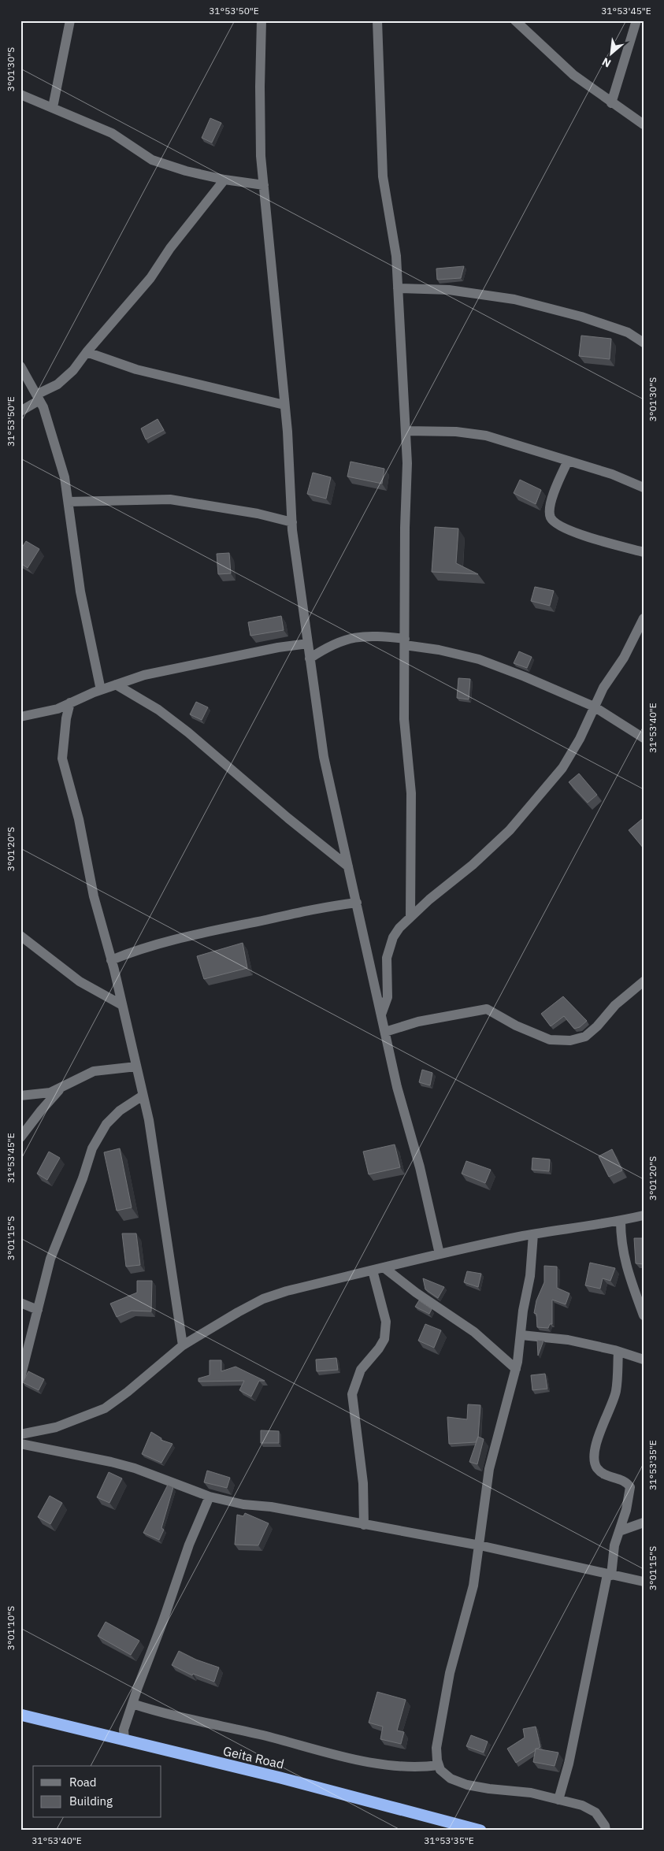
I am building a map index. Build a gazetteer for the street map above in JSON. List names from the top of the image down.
{
  "streets": {
    "highway": ["Geita Road"]
  },
  "legend": ["Road", "Building"],
  "north": "bottom left",
  "coordinates": [
    "31°53'50\"E",
    "31°53'45\"E",
    "3°01'30\"S",
    "31°53'40\"E",
    "3°01'20\"S",
    "3°01'15\"S",
    "31°53'35\"E",
    "3°01'10\"S"
  ]
}
